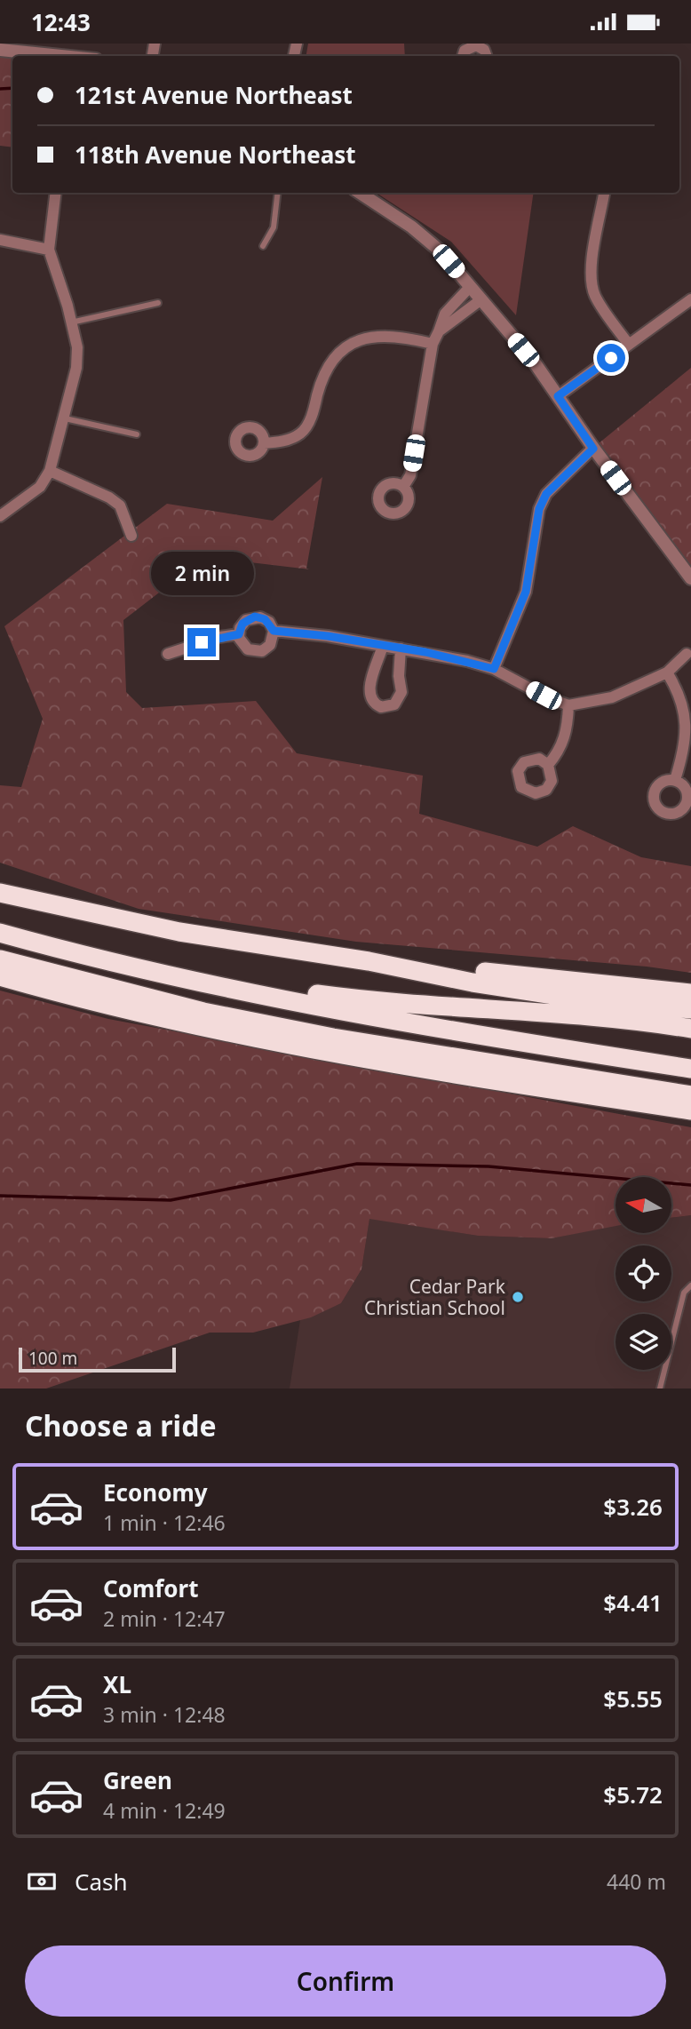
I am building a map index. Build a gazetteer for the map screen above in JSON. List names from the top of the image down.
{
  "places": ["Cedar Park Christian School"],
  "scale_bar": "100 m",
  "north": "left",
  "page": {
    "status": "12:43",
    "banner": ["121st Avenue Northeast", "118th Avenue Northeast"],
    "bubble": "2 min",
    "scale": "100 m",
    "heading": "Choose a ride",
    "list": [
      {
        "name": "Economy",
        "note": "1 min · 12:46",
        "value": "$3.26"
      },
      {
        "name": "Comfort",
        "note": "2 min · 12:47",
        "value": "$4.41"
      },
      {
        "name": "XL",
        "note": "3 min · 12:48",
        "value": "$5.55"
      },
      {
        "name": "Green",
        "note": "4 min · 12:49",
        "value": "$5.72"
      }
    ],
    "pay": ["Cash", "440 m"],
    "buttons": "Confirm"
  }
}
